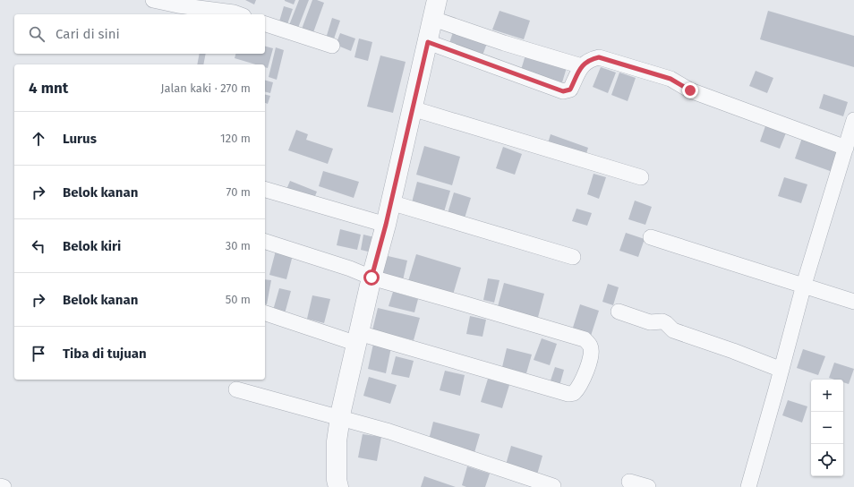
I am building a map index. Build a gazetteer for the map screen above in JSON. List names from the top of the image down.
{
  "page": {
    "search": "Cari di sini",
    "heading": ["4 mnt", "Jalan kaki · 270 m"],
    "list": [
      ["Lurus", "120 m"],
      ["Belok kanan", "70 m"],
      ["Belok kiri", "30 m"],
      ["Belok kanan", "50 m"],
      "Tiba di tujuan"
    ],
    "map_buttons": ["+", "−"]
  }
}
